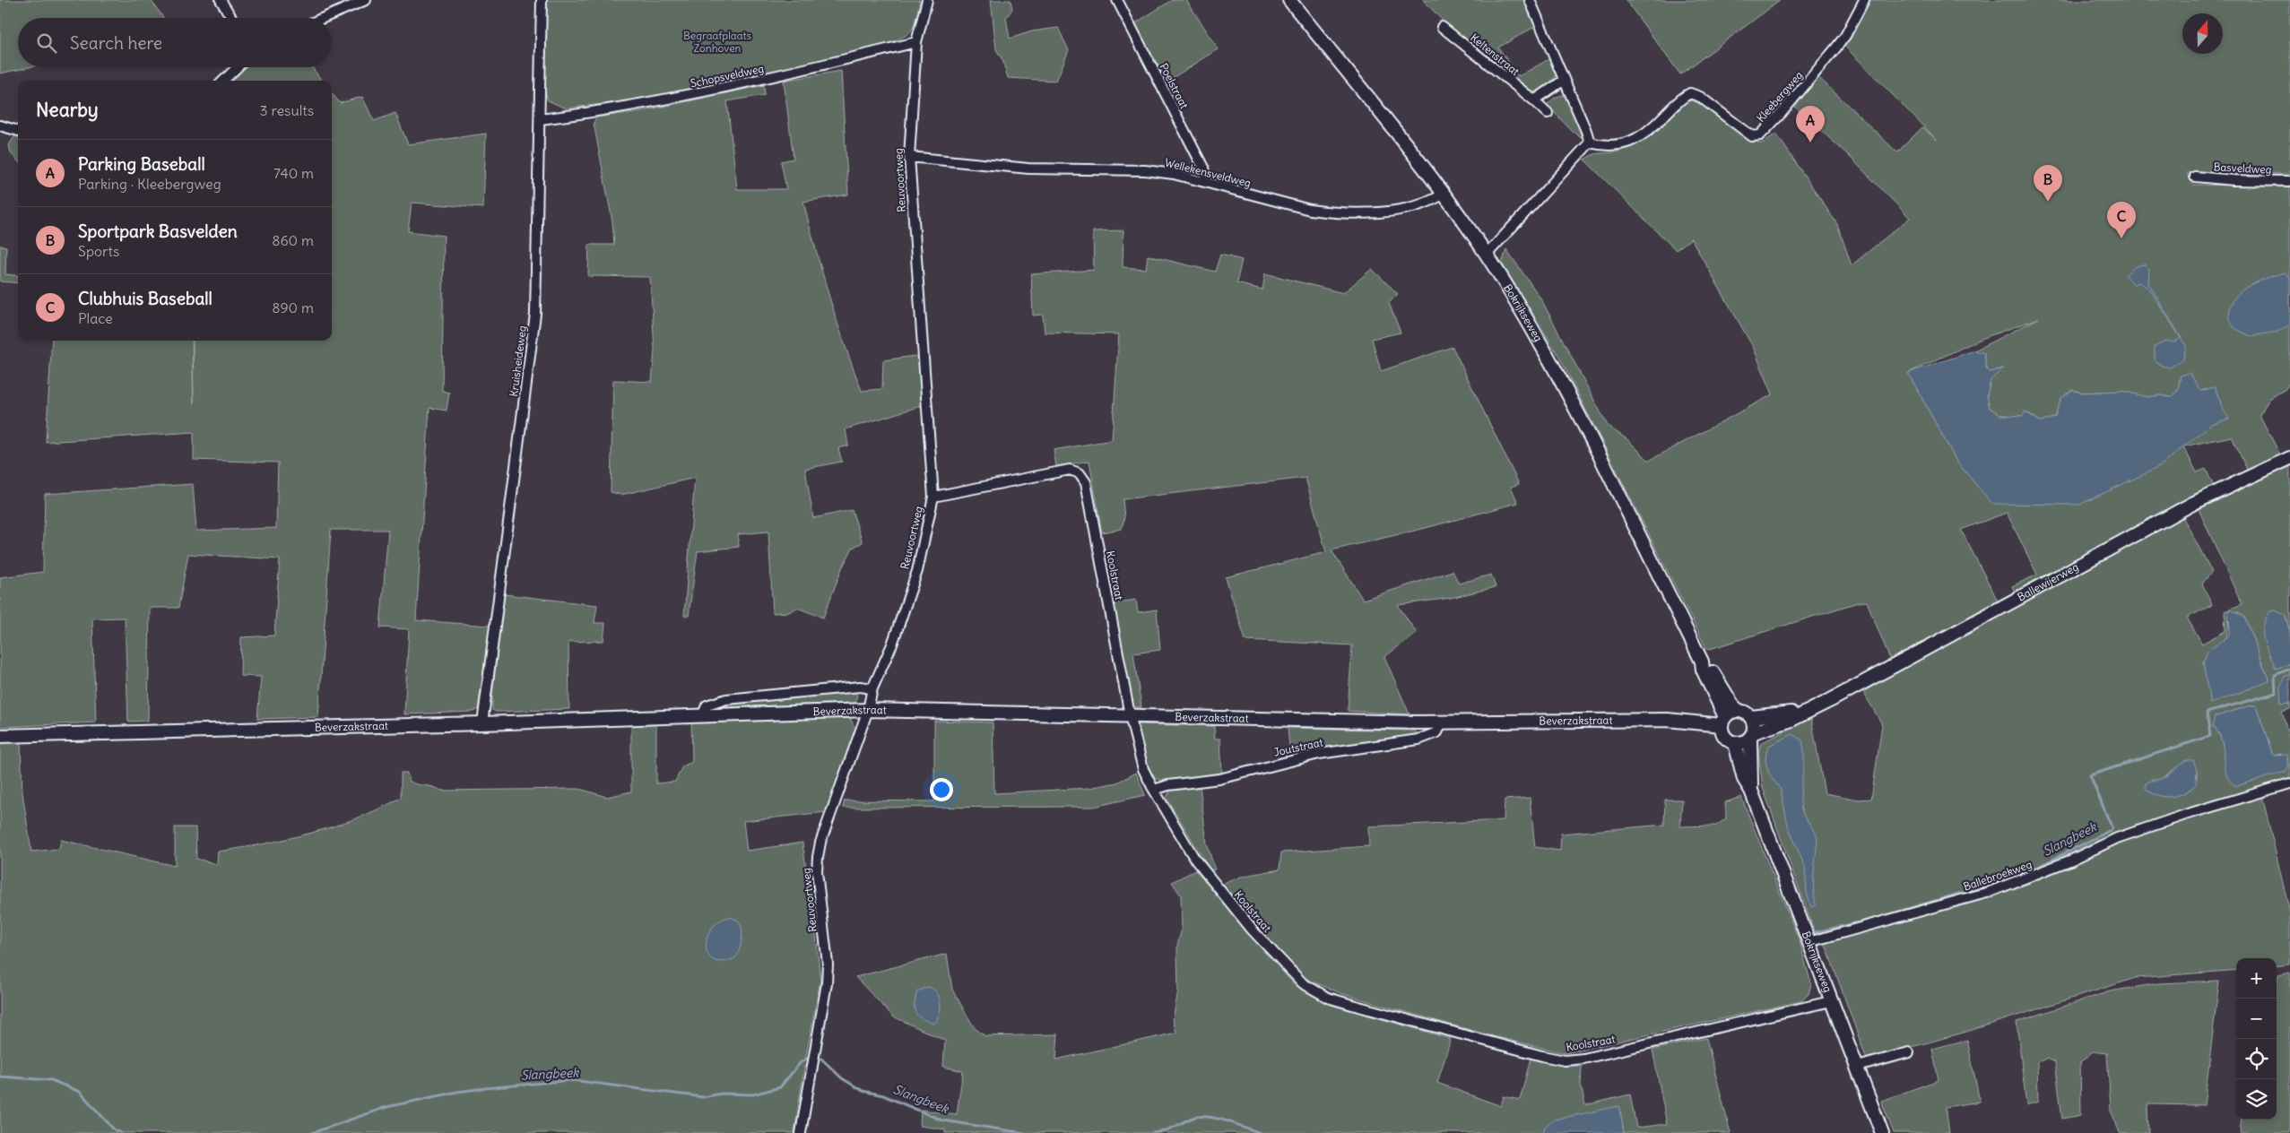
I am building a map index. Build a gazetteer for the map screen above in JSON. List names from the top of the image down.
{
  "streets": {
    "street": [
      "Keltenstraat",
      "Schopsveldweg",
      "Poelstraat",
      "Kleebergweg",
      "Basveldweg",
      "Wellekensveldweg",
      "Reuvoortweg",
      "Bokrijkseweg",
      "Kruisheideweg",
      "Koolstraat",
      "Ballewijerweg",
      "Beverzakstraat",
      "Joutstraat",
      "Ballebroekweg"
    ]
  },
  "crossings": [
    ["Schopsveldweg", "Reuvoortweg"],
    ["Schopsveldweg", "Kruisheideweg"],
    ["Poelstraat", "Wellekensveldweg"],
    ["Wellekensveldweg", "Reuvoortweg"],
    ["Wellekensveldweg", "Bokrijkseweg"],
    ["Reuvoortweg", "Koolstraat"],
    ["Reuvoortweg", "Beverzakstraat"],
    ["Bokrijkseweg", "Koolstraat"],
    ["Bokrijkseweg", "Ballewijerweg"],
    ["Bokrijkseweg", "Beverzakstraat"],
    ["Bokrijkseweg", "Ballebroekweg"],
    ["Kruisheideweg", "Beverzakstraat"],
    ["Koolstraat", "Beverzakstraat"],
    ["Koolstraat", "Joutstraat"],
    ["Ballewijerweg", "Beverzakstraat"],
    ["Beverzakstraat", "Joutstraat"]
  ],
  "water": ["Slangbeek"],
  "parks": ["Begraafplaats Zonhoven"],
  "north": "top",
  "page": {
    "search": "Search here",
    "heading": ["Nearby", "3 results"],
    "pins": ["A", "B", "C"],
    "list": [
      {
        "mark": "A",
        "name": "Parking Baseball",
        "note": "Parking · Kleebergweg",
        "value": "740 m"
      },
      {
        "mark": "B",
        "name": "Sportpark Basvelden",
        "note": "Sports",
        "value": "860 m"
      },
      {
        "mark": "C",
        "name": "Clubhuis Baseball",
        "note": "Place",
        "value": "890 m"
      }
    ],
    "map_buttons": ["+", "−"]
  }
}
